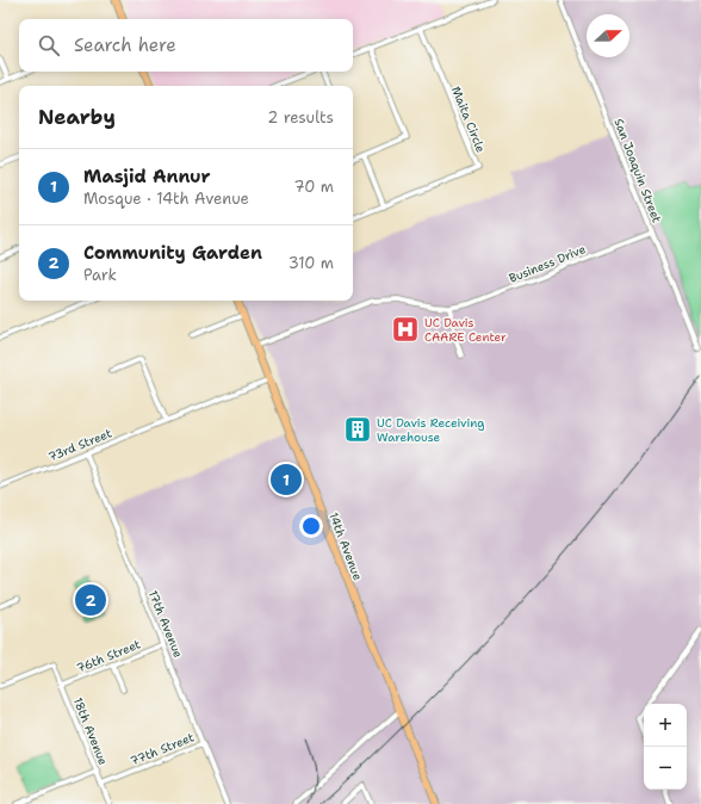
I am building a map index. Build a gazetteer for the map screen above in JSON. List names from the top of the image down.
{
  "streets": {
    "main road": ["14th Avenue"],
    "street": [
      "Maita Circle",
      "San Joaquin Street",
      "Business Drive",
      "73rd Street",
      "17th Avenue",
      "76th Street",
      "18th Avenue",
      "77th Street"
    ]
  },
  "crossings": [
    ["San Joaquin Street", "Business Drive"],
    ["Business Drive", "14th Avenue"],
    ["73rd Street", "14th Avenue"],
    ["73rd Street", "17th Avenue"],
    ["17th Avenue", "76th Street"],
    ["17th Avenue", "77th Street"],
    ["76th Street", "18th Avenue"],
    ["18th Avenue", "77th Street"]
  ],
  "places": {
    "hospital": ["UC Davis CAARE Center"],
    "building": ["UC Davis Receiving Warehouse"]
  },
  "north": "right",
  "page": {
    "search": "Search here",
    "heading": ["Nearby", "2 results"],
    "list": [
      {
        "mark": "1",
        "name": "Masjid Annur",
        "note": "Mosque · 14th Avenue",
        "value": "70 m"
      },
      {
        "mark": "2",
        "name": "Community Garden",
        "note": "Park",
        "value": "310 m"
      }
    ],
    "pins": ["1", "2"],
    "map_buttons": ["+", "−"]
  }
}
